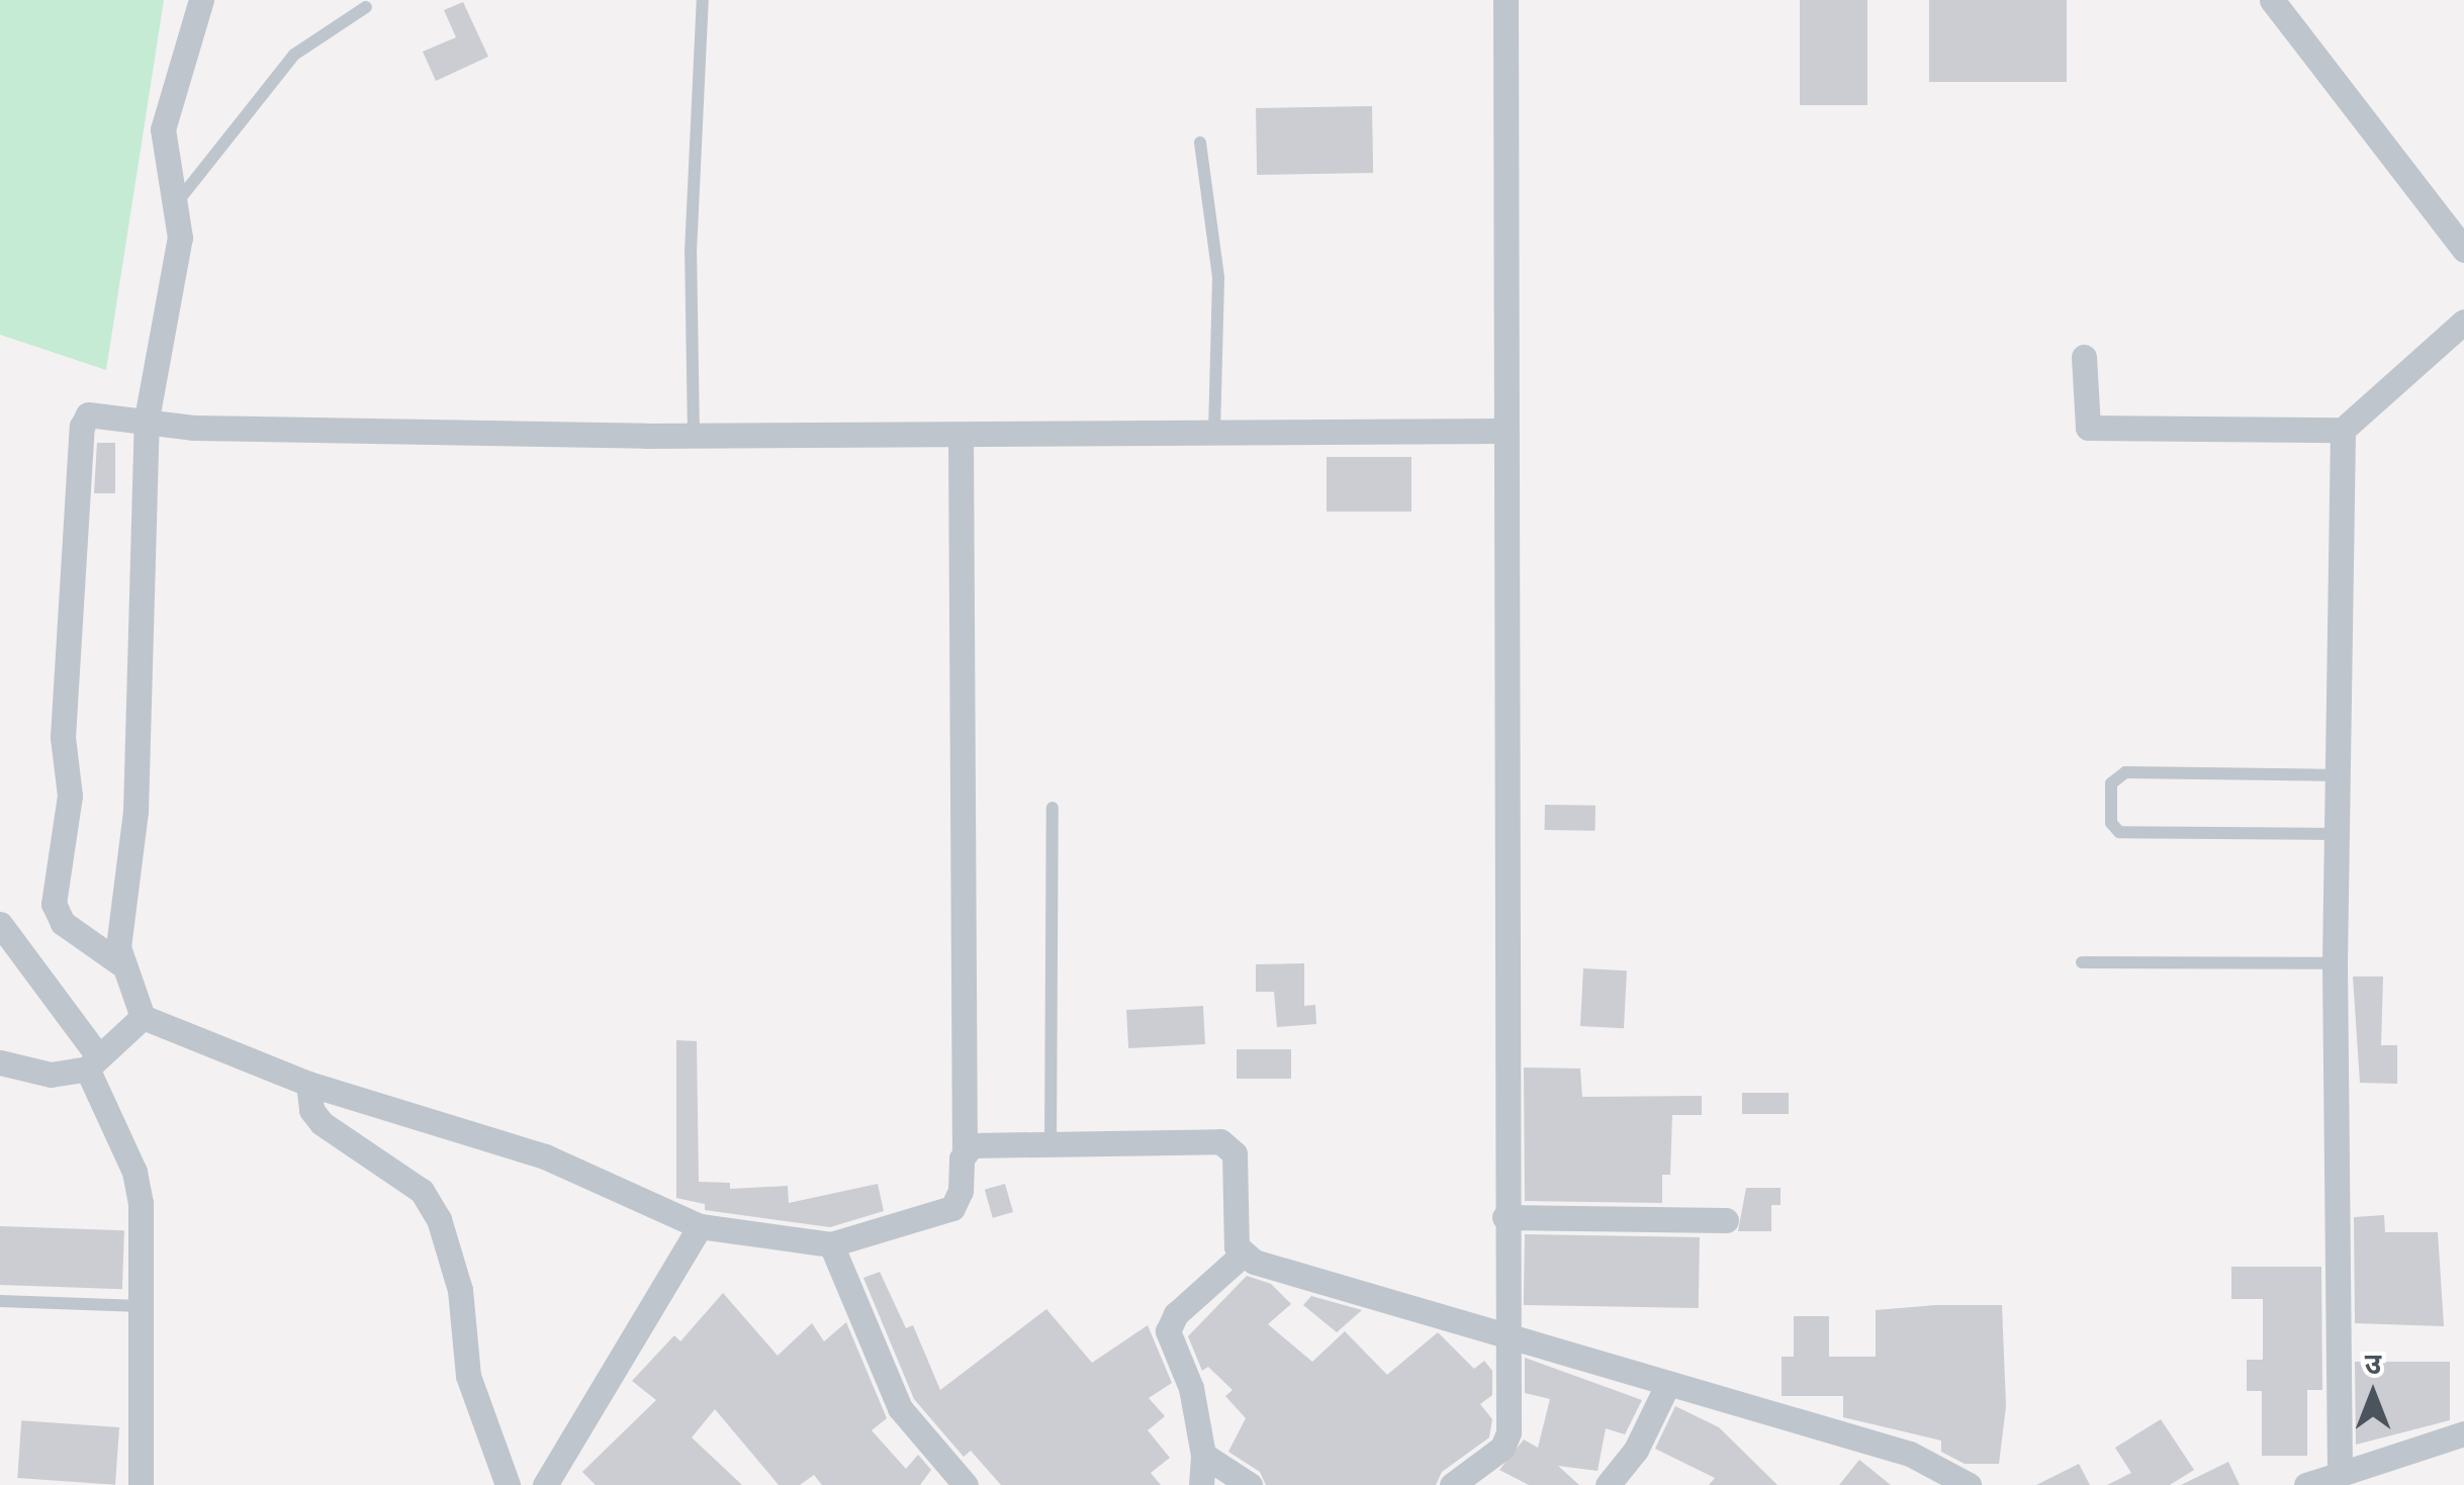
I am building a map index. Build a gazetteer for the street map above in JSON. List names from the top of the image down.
{
  "north": "top"
}
